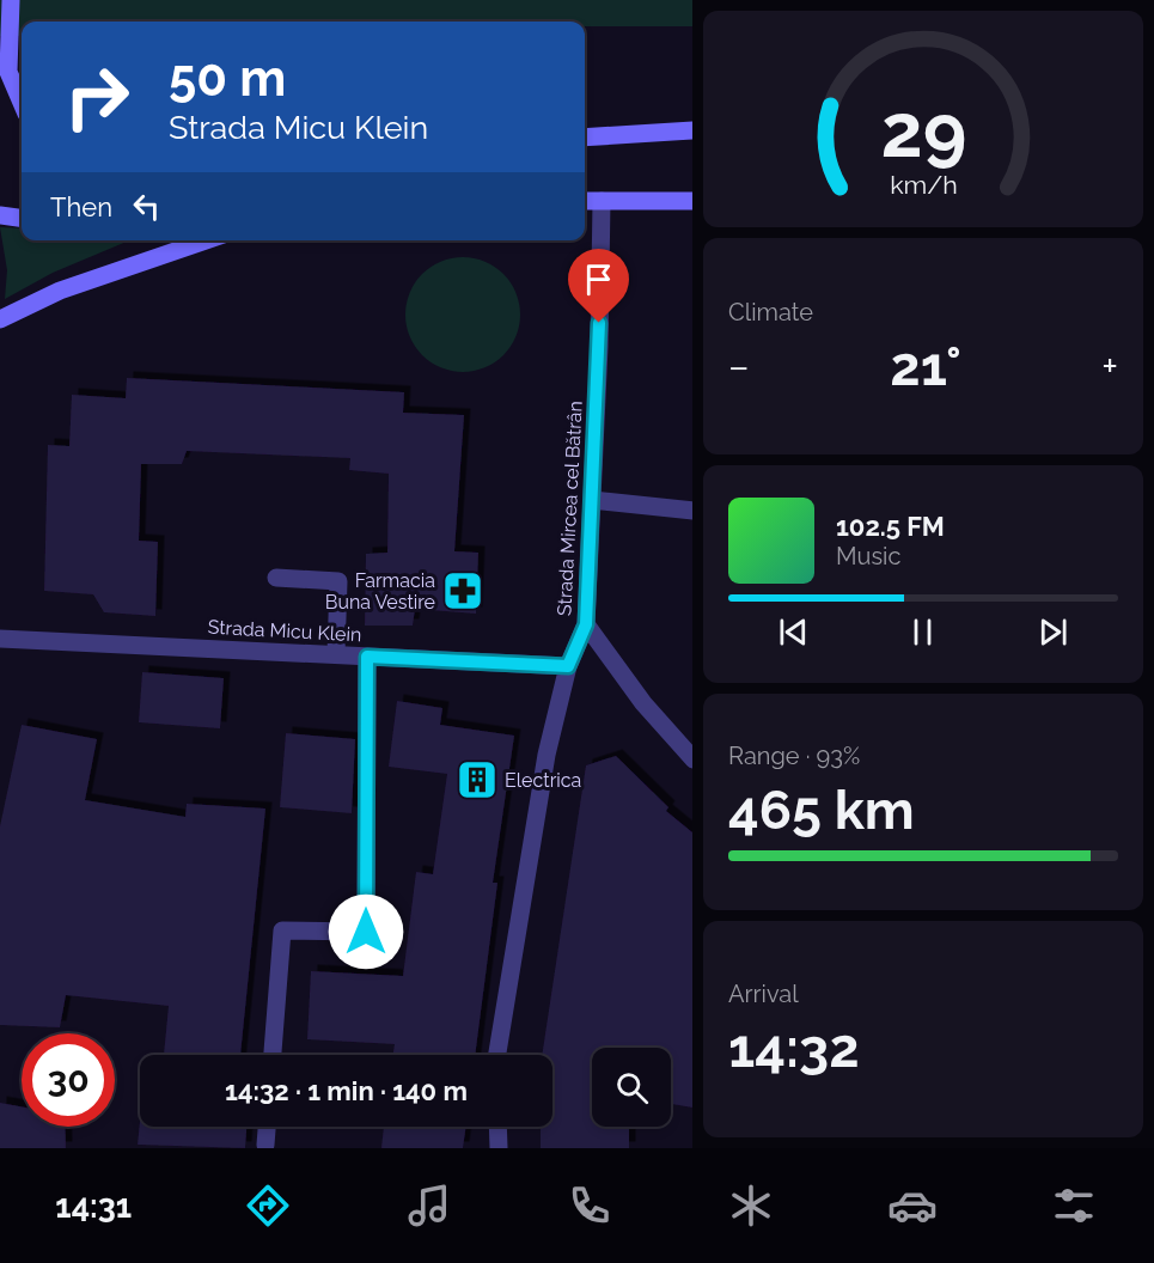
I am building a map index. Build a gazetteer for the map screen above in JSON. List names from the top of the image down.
{
  "streets": {
    "street": ["Strada Mircea cel Bătrân", "Strada Micu Klein"]
  },
  "crossings": [
    ["Strada Mircea cel Bătrân", "Strada Micu Klein"]
  ],
  "places": {
    "pharmacy": ["Farmacia Buna Vestire"],
    "building": ["Electrica"]
  },
  "page": {
    "turn": ["50 m", "Strada Micu Klein"],
    "then": "Then",
    "tile": [
      "Climate",
      ["Range · 93%", "465 km"],
      ["Arrival", "14:32"]
    ],
    "heat": ["−", "21°", "+"],
    "song": ["102.5 FM", "Music"],
    "limit": "30",
    "trip": "14:32 · 1 min · 140 m",
    "tabs": "14:31",
    "gauge": ["29", "km/h"]
  }
}
